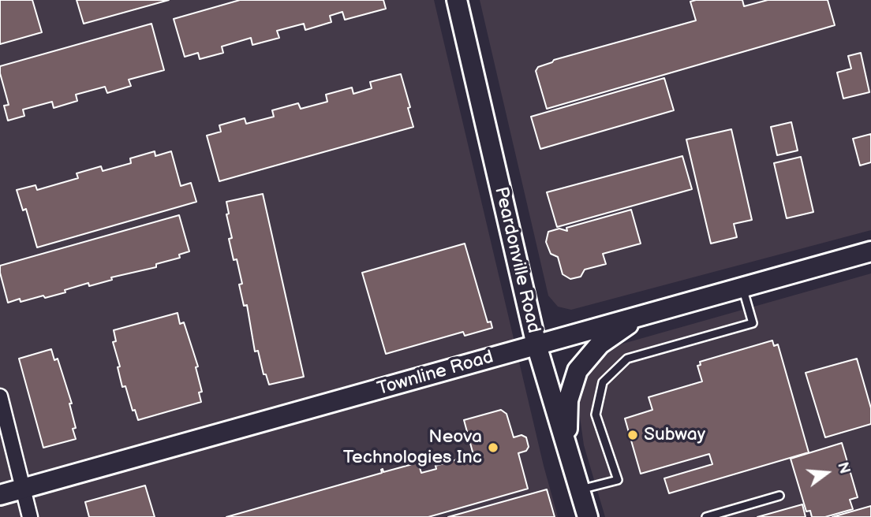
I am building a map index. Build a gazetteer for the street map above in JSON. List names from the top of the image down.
{
  "streets": {
    "street": ["Peardonville Road", "Townline Road"]
  },
  "crossings": [
    ["Peardonville Road", "Townline Road"]
  ],
  "places": ["Subway", "Neova Technologies Inc"],
  "north": "right"
}
